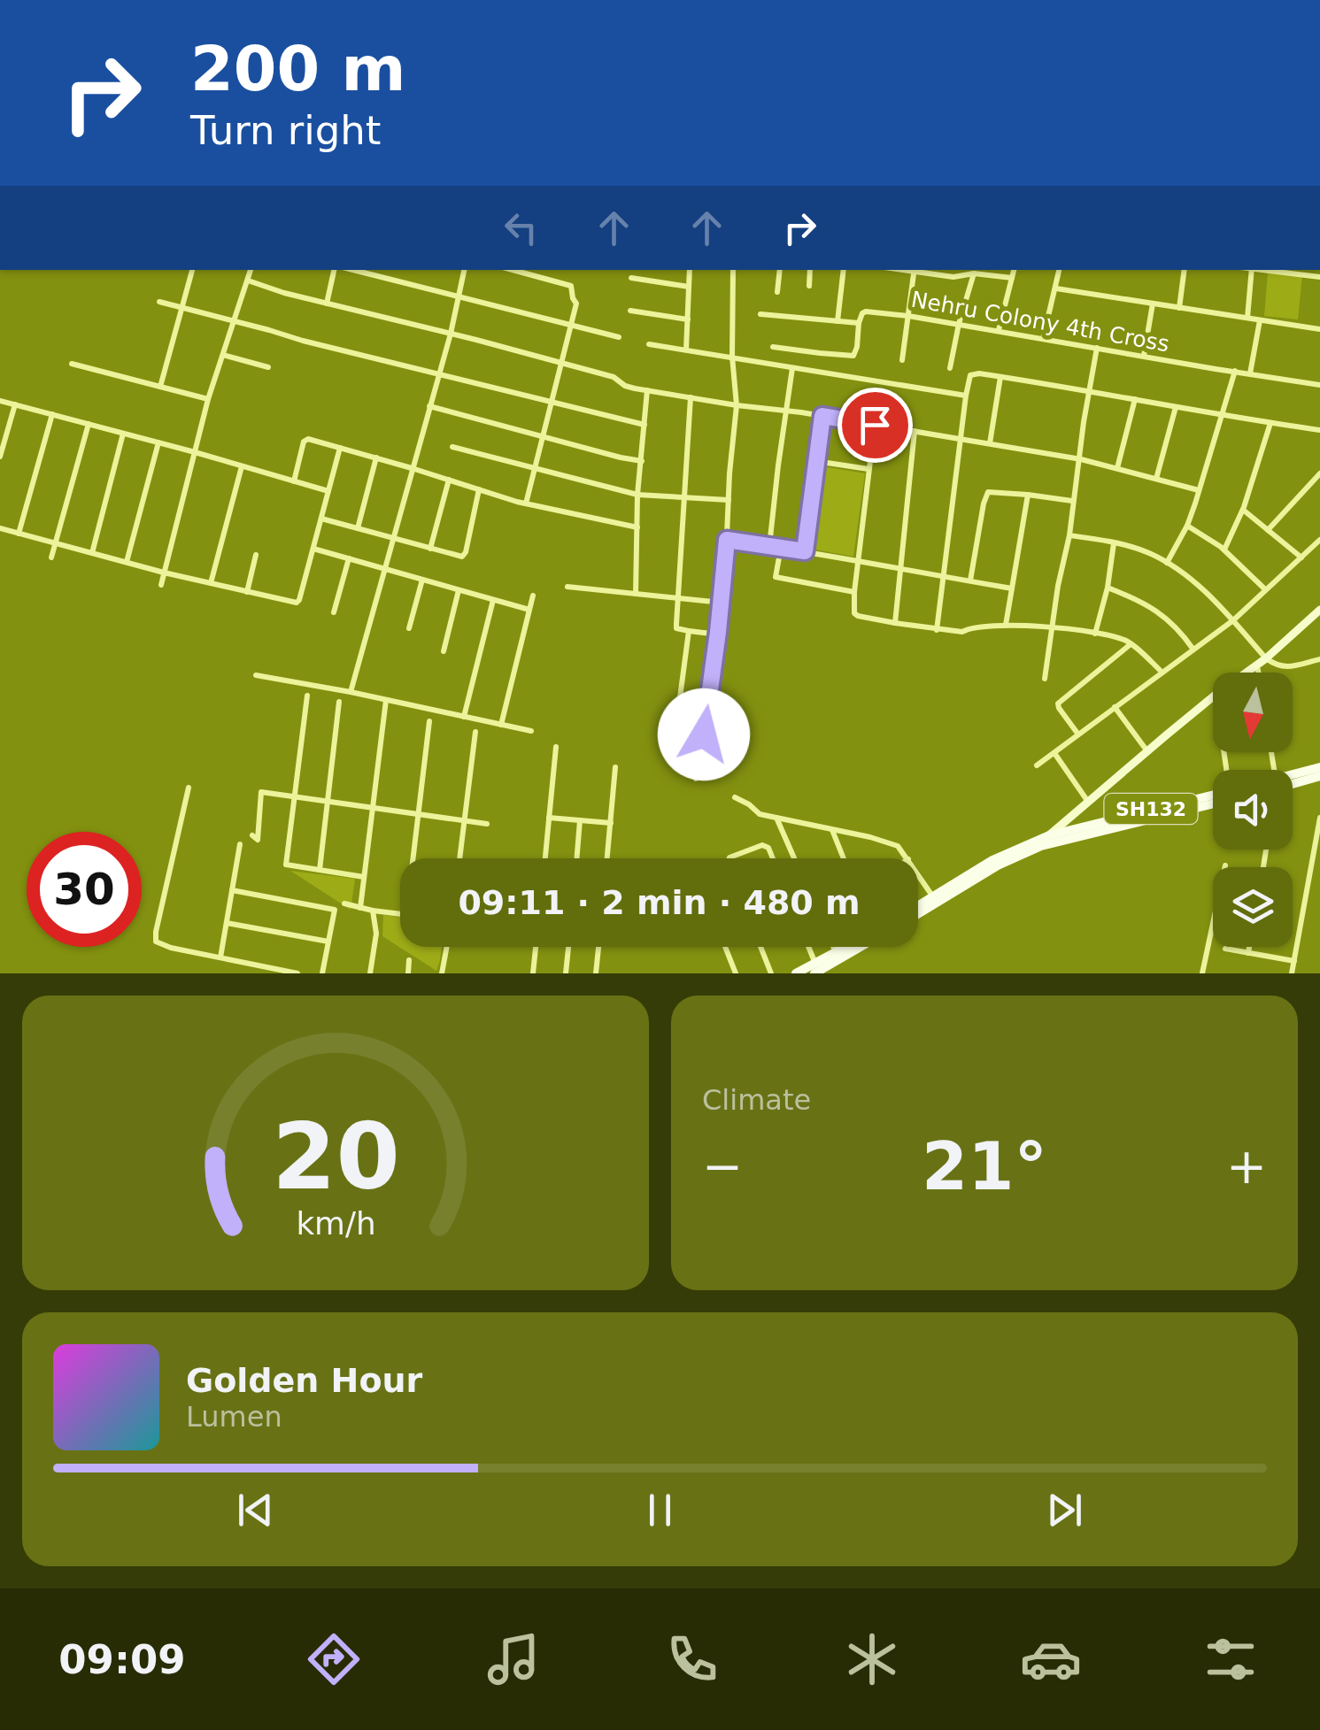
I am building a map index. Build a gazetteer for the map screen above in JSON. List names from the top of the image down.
{
  "streets": {
    "main road": ["SH132"],
    "street": ["Nehru Colony 4th Cross"]
  },
  "north": "bottom",
  "page": {
    "turn": ["200 m", "Turn right"],
    "limit": "30",
    "trip": "09:11 · 2 min · 480 m",
    "tile": "Climate",
    "heat": ["−", "21°", "+"],
    "song": ["Golden Hour", "Lumen"],
    "tabs": "09:09",
    "gauge": ["20", "km/h"]
  }
}
